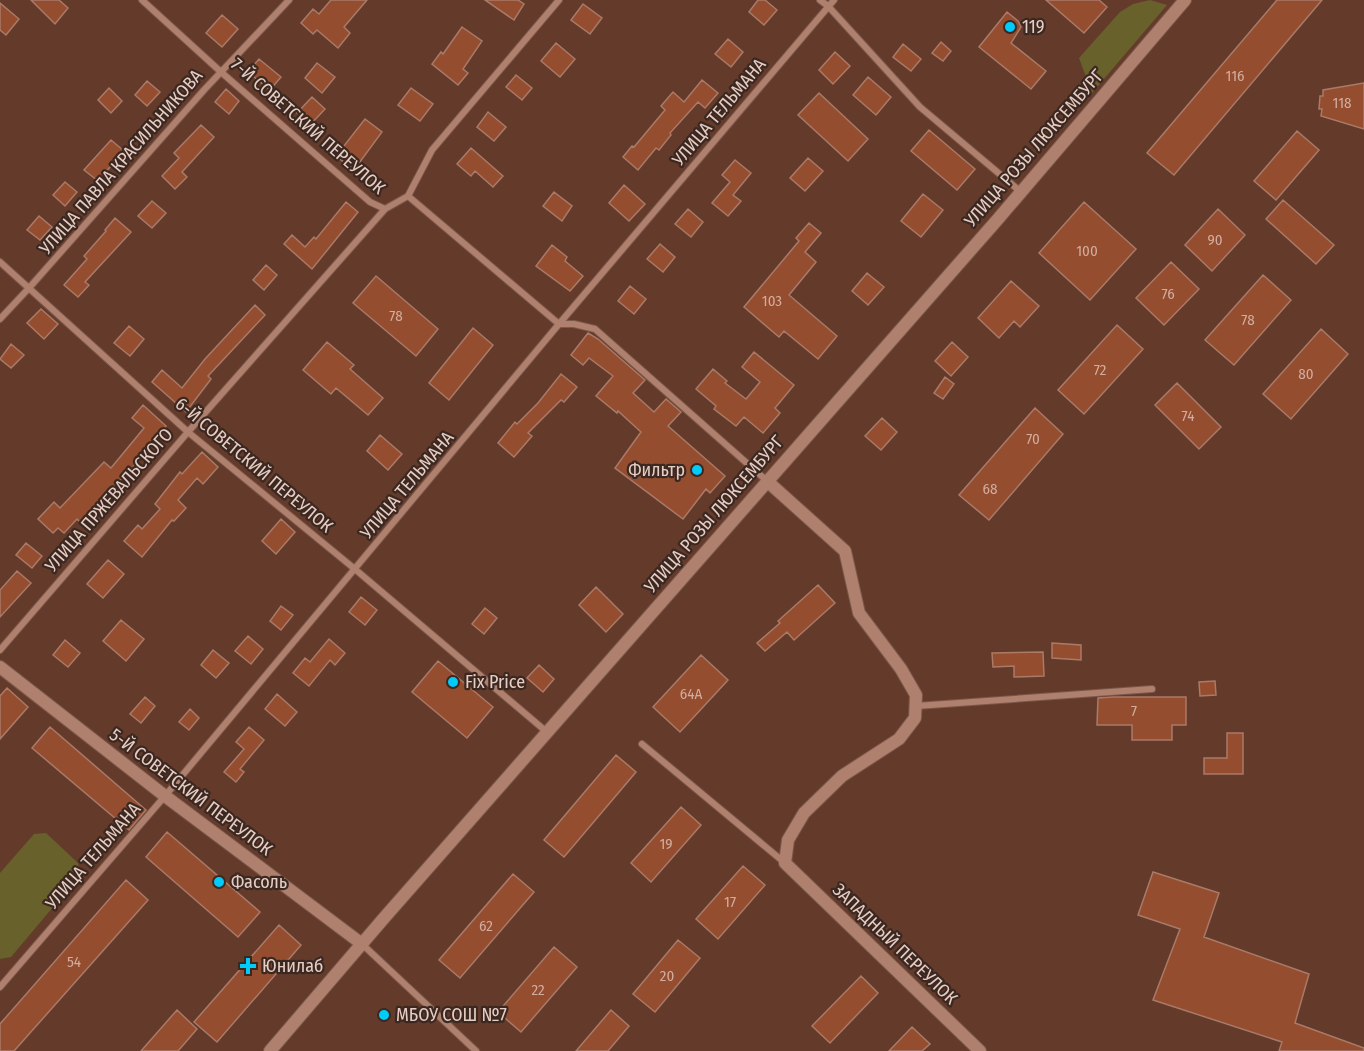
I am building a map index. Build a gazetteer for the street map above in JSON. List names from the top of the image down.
{
  "streets": {
    "main road": ["УЛИЦА РОЗЫ ЛЮКСЕМБУРГ", "5-Й СОВЕТСКИЙ ПЕРЕУЛОК", "ЗАПАДНЫЙ ПЕРЕУЛОК"],
    "street": [
      "УЛИЦА ТЕЛЬМАНА",
      "7-Й СОВЕТСКИЙ ПЕРЕУЛОК",
      "УЛИЦА ПАВЛА КРАСИЛЬНИКОВА",
      "6-Й СОВЕТСКИЙ ПЕРЕУЛОК",
      "УЛИЦА ПРЖЕВАЛЬСКОГО"
    ]
  },
  "crossings": [
    ["УЛИЦА ТЕЛЬМАНА", "7-Й СОВЕТСКИЙ ПЕРЕУЛОК"],
    ["УЛИЦА ТЕЛЬМАНА", "6-Й СОВЕТСКИЙ ПЕРЕУЛОК"],
    ["УЛИЦА ТЕЛЬМАНА", "5-Й СОВЕТСКИЙ ПЕРЕУЛОК"],
    ["7-Й СОВЕТСКИЙ ПЕРЕУЛОК", "УЛИЦА ПАВЛА КРАСИЛЬНИКОВА"],
    ["7-Й СОВЕТСКИЙ ПЕРЕУЛОК", "УЛИЦА ПРЖЕВАЛЬСКОГО"],
    ["УЛИЦА РОЗЫ ЛЮКСЕМБУРГ", "6-Й СОВЕТСКИЙ ПЕРЕУЛОК"],
    ["УЛИЦА РОЗЫ ЛЮКСЕМБУРГ", "5-Й СОВЕТСКИЙ ПЕРЕУЛОК"],
    ["УЛИЦА ПАВЛА КРАСИЛЬНИКОВА", "6-Й СОВЕТСКИЙ ПЕРЕУЛОК"],
    ["6-Й СОВЕТСКИЙ ПЕРЕУЛОК", "УЛИЦА ПРЖЕВАЛЬСКОГО"]
  ],
  "places": {
    "other": [
      "119",
      "Фильтр",
      "Fix Price",
      "Фасоль",
      "МБОУ СОШ №7"
    ],
    "health": ["Юнилаб"]
  },
  "house_numbers": [
    "116",
    "118",
    "90",
    "100",
    "76",
    "103",
    "78",
    "78",
    "72",
    "80",
    "74",
    "70",
    "68",
    "64А",
    "7",
    "19",
    "17",
    "62",
    "54",
    "20",
    "22"
  ]
}
